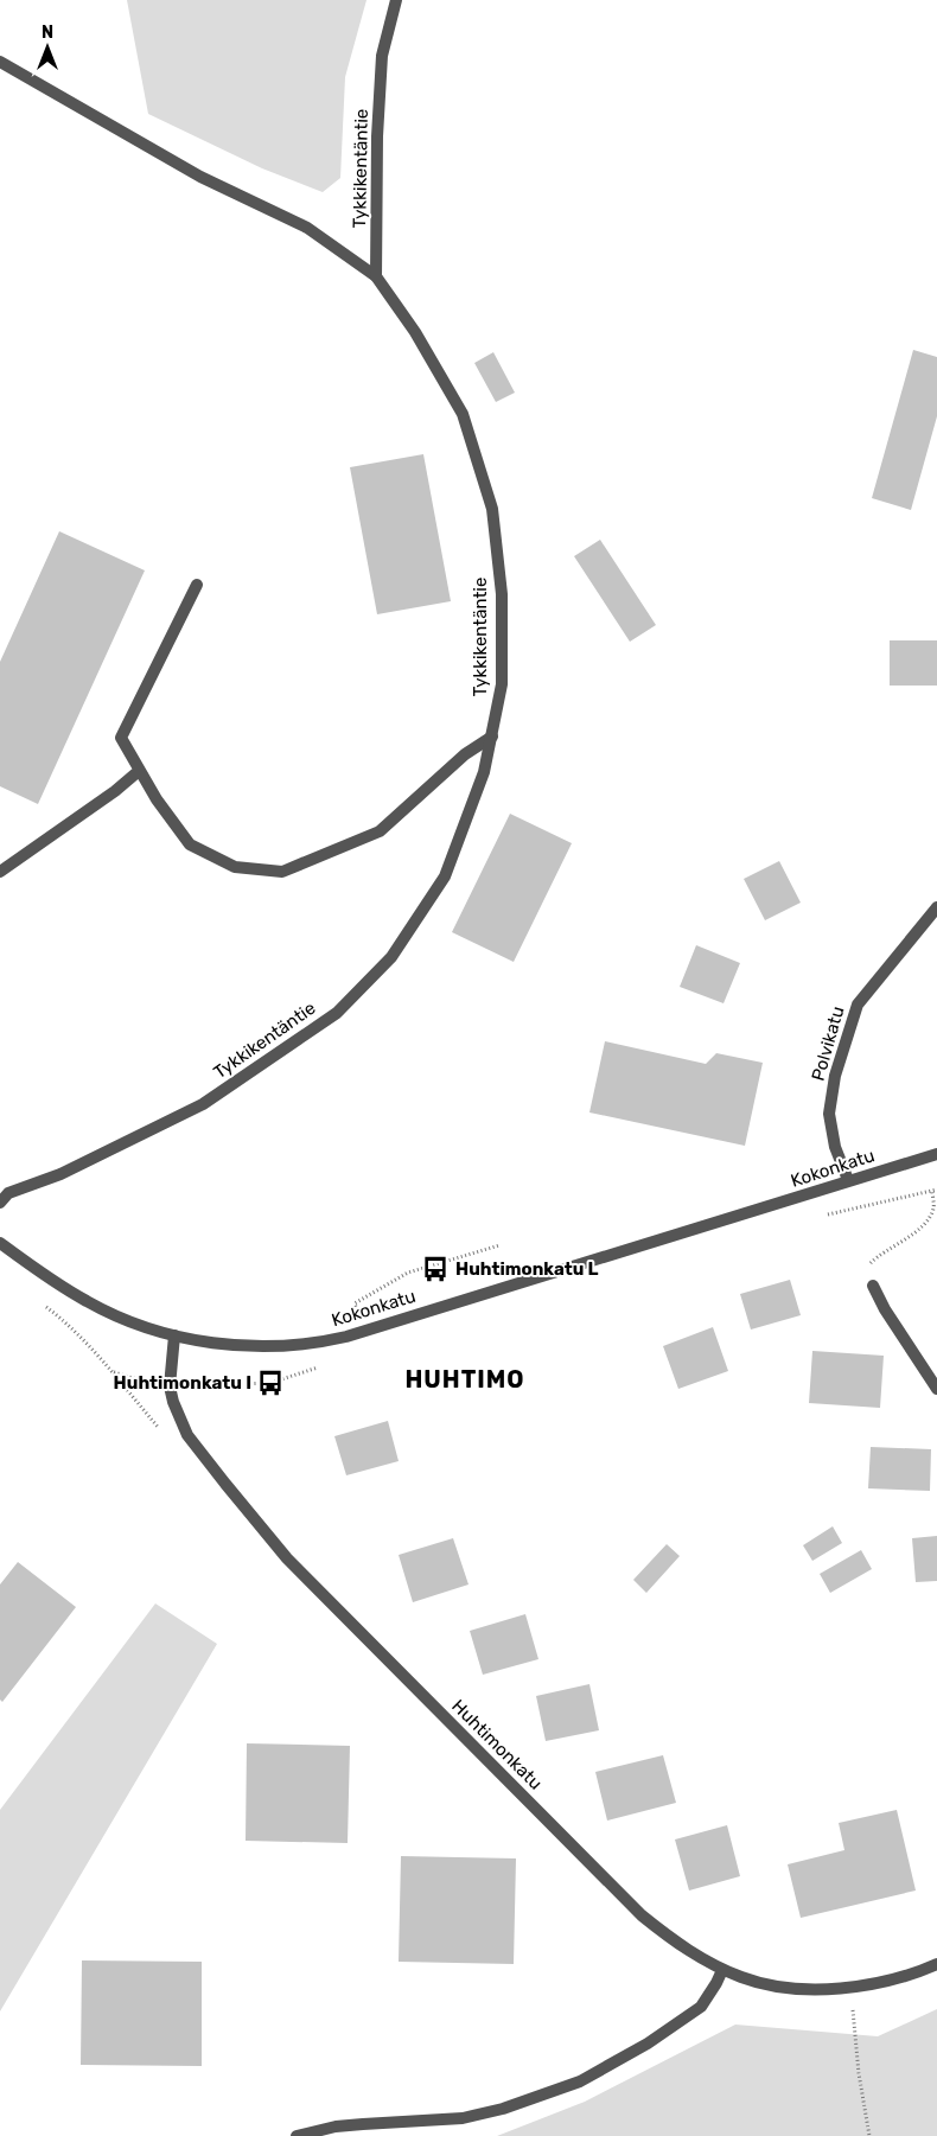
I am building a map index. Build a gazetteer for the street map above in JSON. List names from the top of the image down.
{
  "streets": {
    "street": [
      "Tykkikentäntie",
      "Polvikatu",
      "Kokonkatu",
      "Huhtimonkatu"
    ]
  },
  "crossings": [
    ["Polvikatu", "Kokonkatu"],
    ["Kokonkatu", "Huhtimonkatu"]
  ],
  "districts": ["HUHTIMO"],
  "places": {
    "bus stop": ["Huhtimonkatu L", "Huhtimonkatu I"]
  },
  "north": "top"
}
